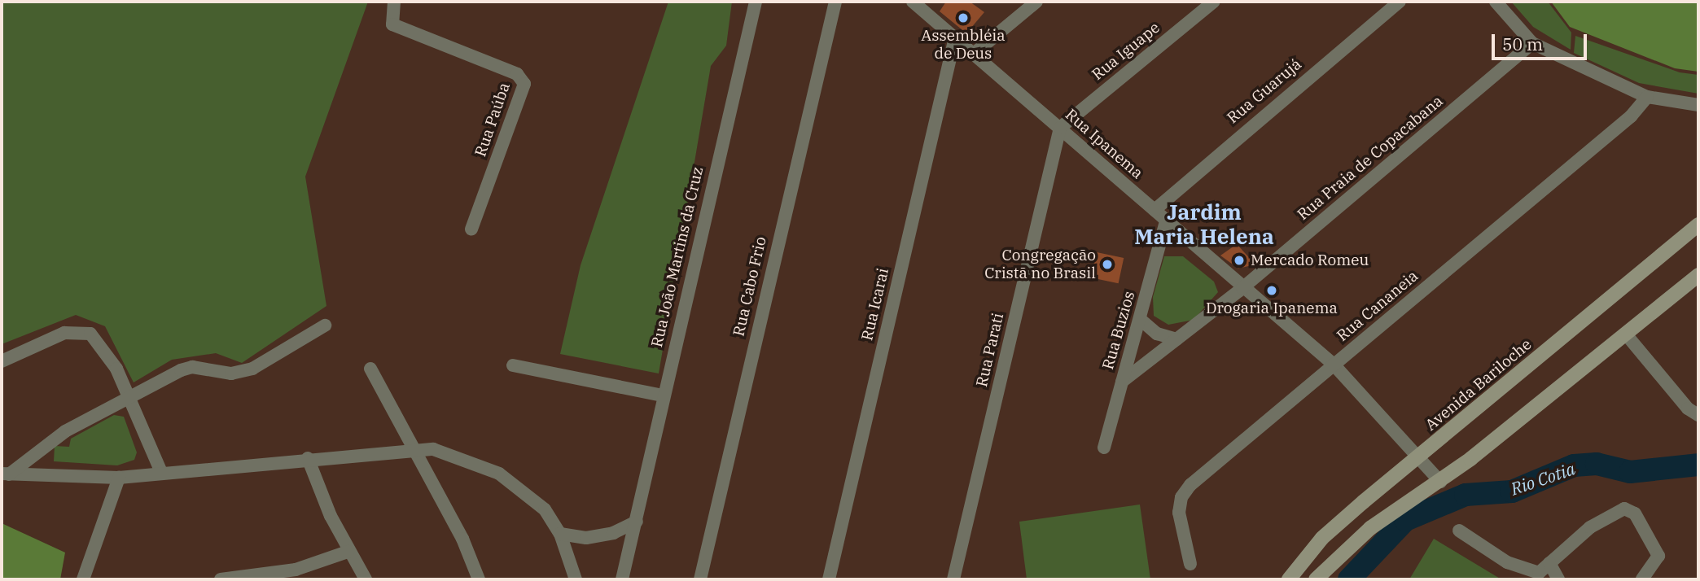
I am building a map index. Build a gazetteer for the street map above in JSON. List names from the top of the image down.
{
  "streets": {
    "main road": ["Avenida Bariloche"],
    "street": [
      "Rua Iguape",
      "Rua Guarujá",
      "Rua Paúba",
      "Rua Ipanema",
      "Rua Praia de Copacabana",
      "Rua João Martins da Cruz",
      "Rua Cabo Frio",
      "Rua Icarai",
      "Rua Cananeia",
      "Rua Buzios",
      "Rua Parati"
    ]
  },
  "crossings": [
    ["Rua Iguape", "Rua Ipanema"],
    ["Rua Iguape", "Rua Parati"],
    ["Rua Guarujá", "Rua Ipanema"],
    ["Rua Ipanema", "Rua Praia de Copacabana"],
    ["Rua Ipanema", "Rua Icarai"],
    ["Rua Ipanema", "Rua Cananeia"],
    ["Rua Ipanema", "Rua Buzios"],
    ["Rua Ipanema", "Rua Parati"],
    ["Rua Ipanema", "Avenida Bariloche"],
    ["Rua Praia de Copacabana", "Rua Buzios"]
  ],
  "districts": ["Jardim Maria Helena"],
  "water": ["Rio Cotia"],
  "places": [
    "Assembléia de Deus",
    "Mercado Romeu",
    "Congregação Cristã no Brasil",
    "Drogaria Ipanema"
  ],
  "scale_bar": "50 m"
}
